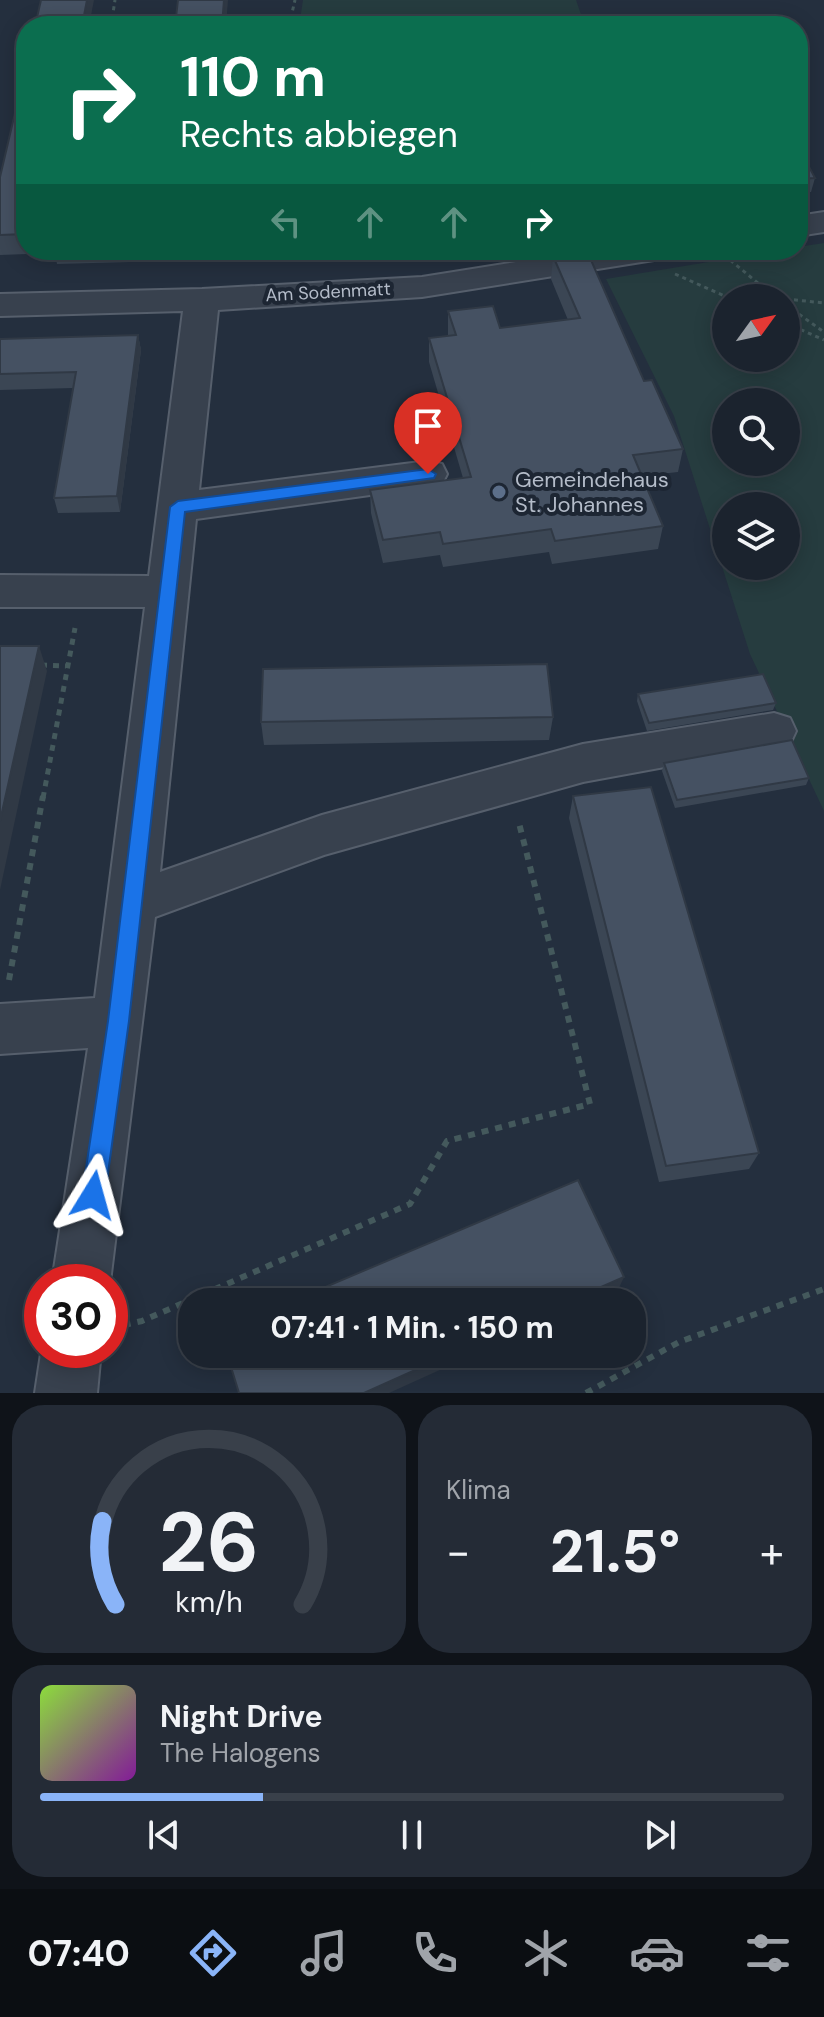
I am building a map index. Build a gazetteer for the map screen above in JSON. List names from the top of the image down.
{
  "streets": {
    "street": ["Am Sodenmatt"]
  },
  "places": ["Gemeindehaus St. Johannes"],
  "north": "top right",
  "page": {
    "turn": ["110 m", "Rechts abbiegen"],
    "limit": "30",
    "trip": "07:41 · 1 Min. · 150 m",
    "tile": "Klima",
    "heat": ["−", "21.5°", "+"],
    "song": ["Night Drive", "The Halogens"],
    "tabs": "07:40",
    "gauge": ["26", "km/h"]
  }
}
